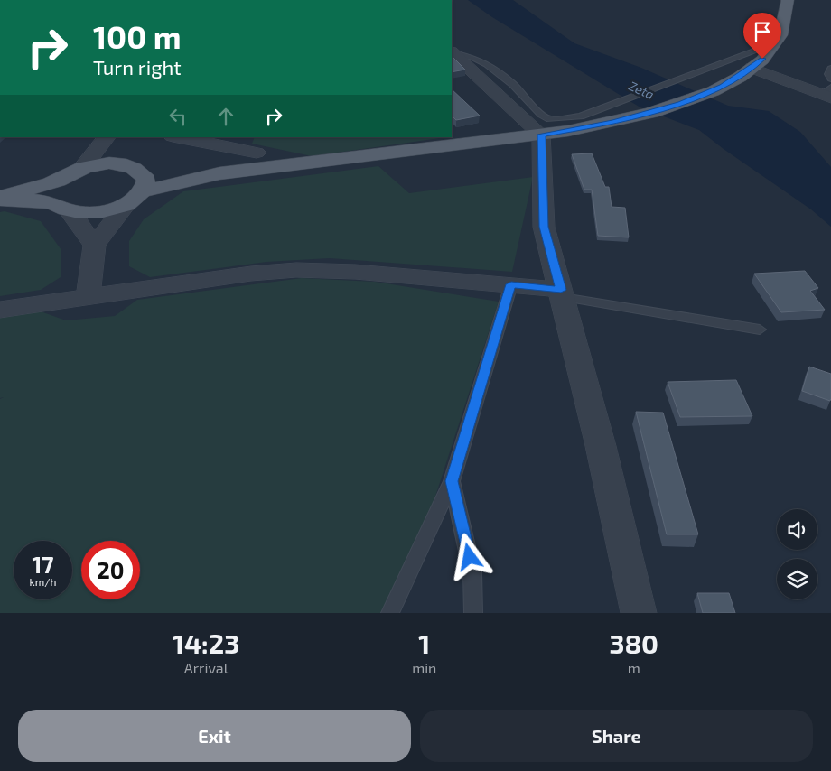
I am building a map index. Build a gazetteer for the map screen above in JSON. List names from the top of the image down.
{
  "water": ["Zeta"],
  "page": {
    "turn": ["100 m", "Turn right"],
    "speed": "17 km/h",
    "limit": "20",
    "eta": [
      "14:23",
      "Arrival",
      "1",
      "min",
      "380",
      "m"
    ],
    "buttons": ["Exit", "Share"]
  }
}
